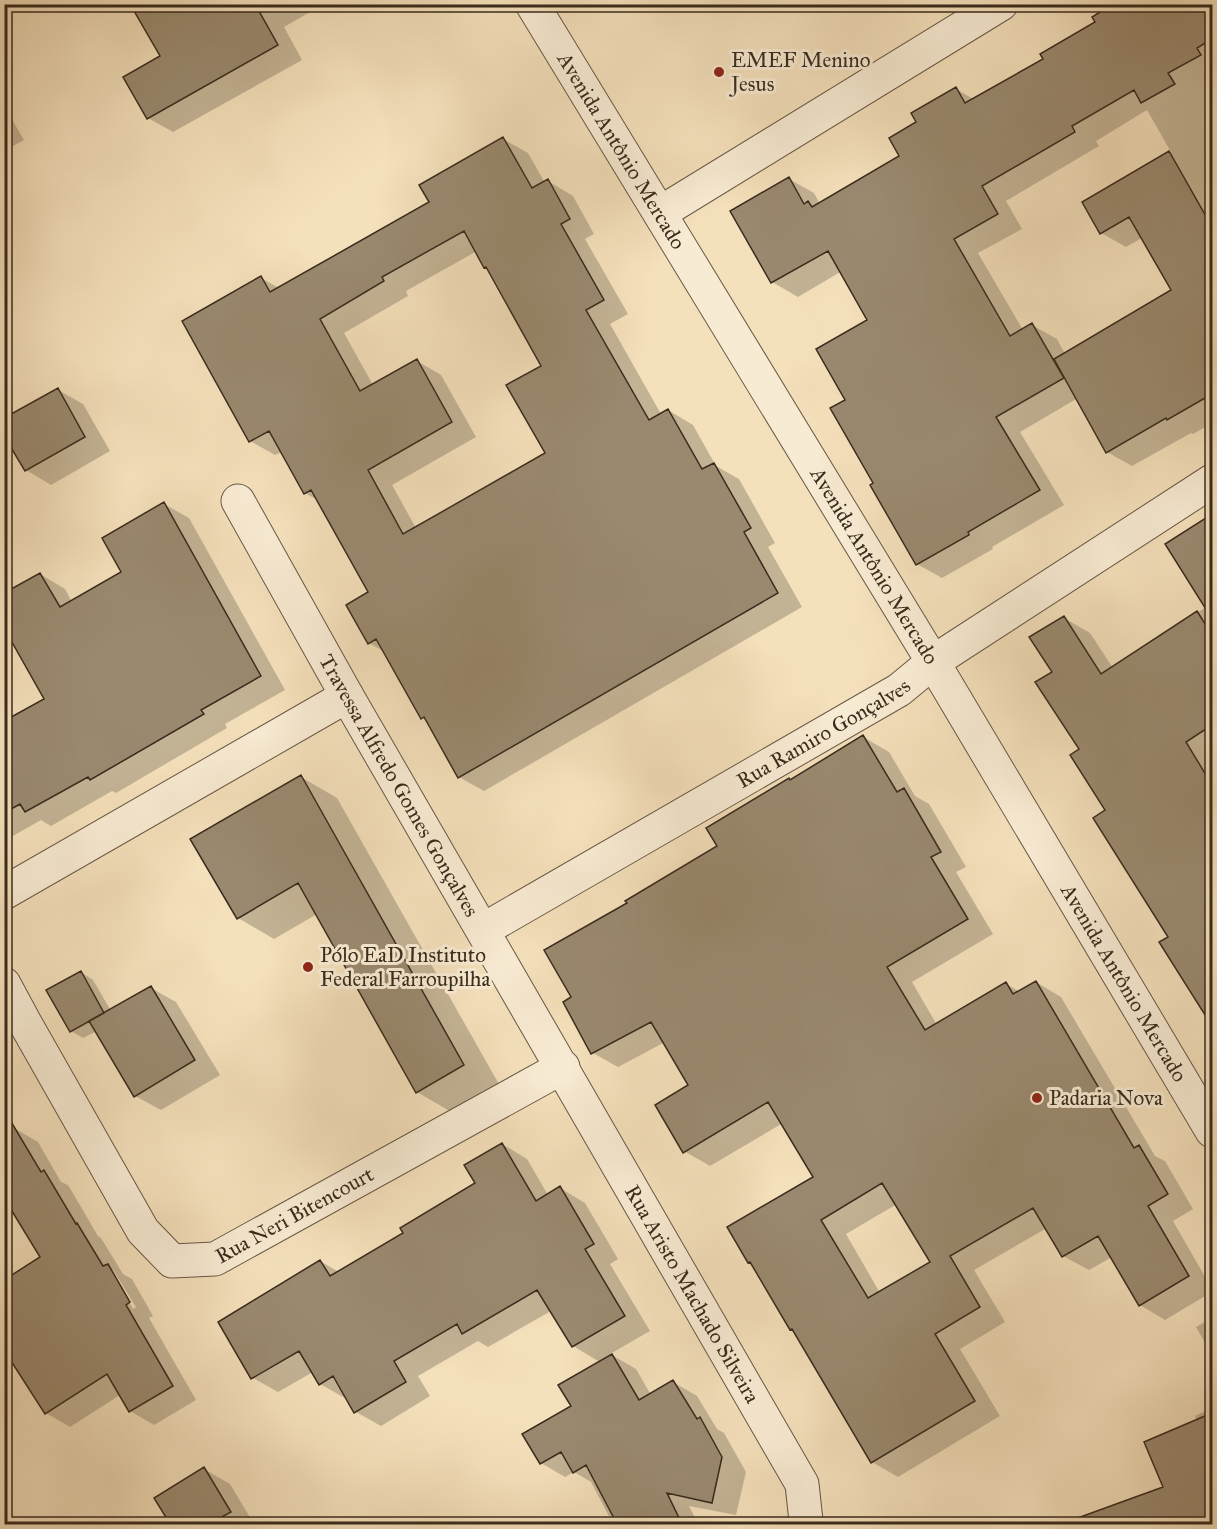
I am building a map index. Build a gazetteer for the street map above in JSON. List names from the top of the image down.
{
  "streets": {
    "street": [
      "Avenida Antônio Mercado",
      "Rua Ramiro Gonçalves",
      "Travessa Alfredo Gomes Gonçalves",
      "Rua Neri Bitencourt",
      "Rua Aristo Machado Silveira"
    ]
  },
  "crossings": [
    ["Avenida Antônio Mercado", "Rua Ramiro Gonçalves"],
    ["Rua Ramiro Gonçalves", "Travessa Alfredo Gomes Gonçalves"],
    ["Travessa Alfredo Gomes Gonçalves", "Rua Neri Bitencourt"],
    ["Travessa Alfredo Gomes Gonçalves", "Rua Aristo Machado Silveira"],
    ["Rua Neri Bitencourt", "Rua Aristo Machado Silveira"]
  ],
  "places": ["EMEF Menino Jesus", "Pólo EaD Instituto Federal Farroupilha", "Padaria Nova"]
}
